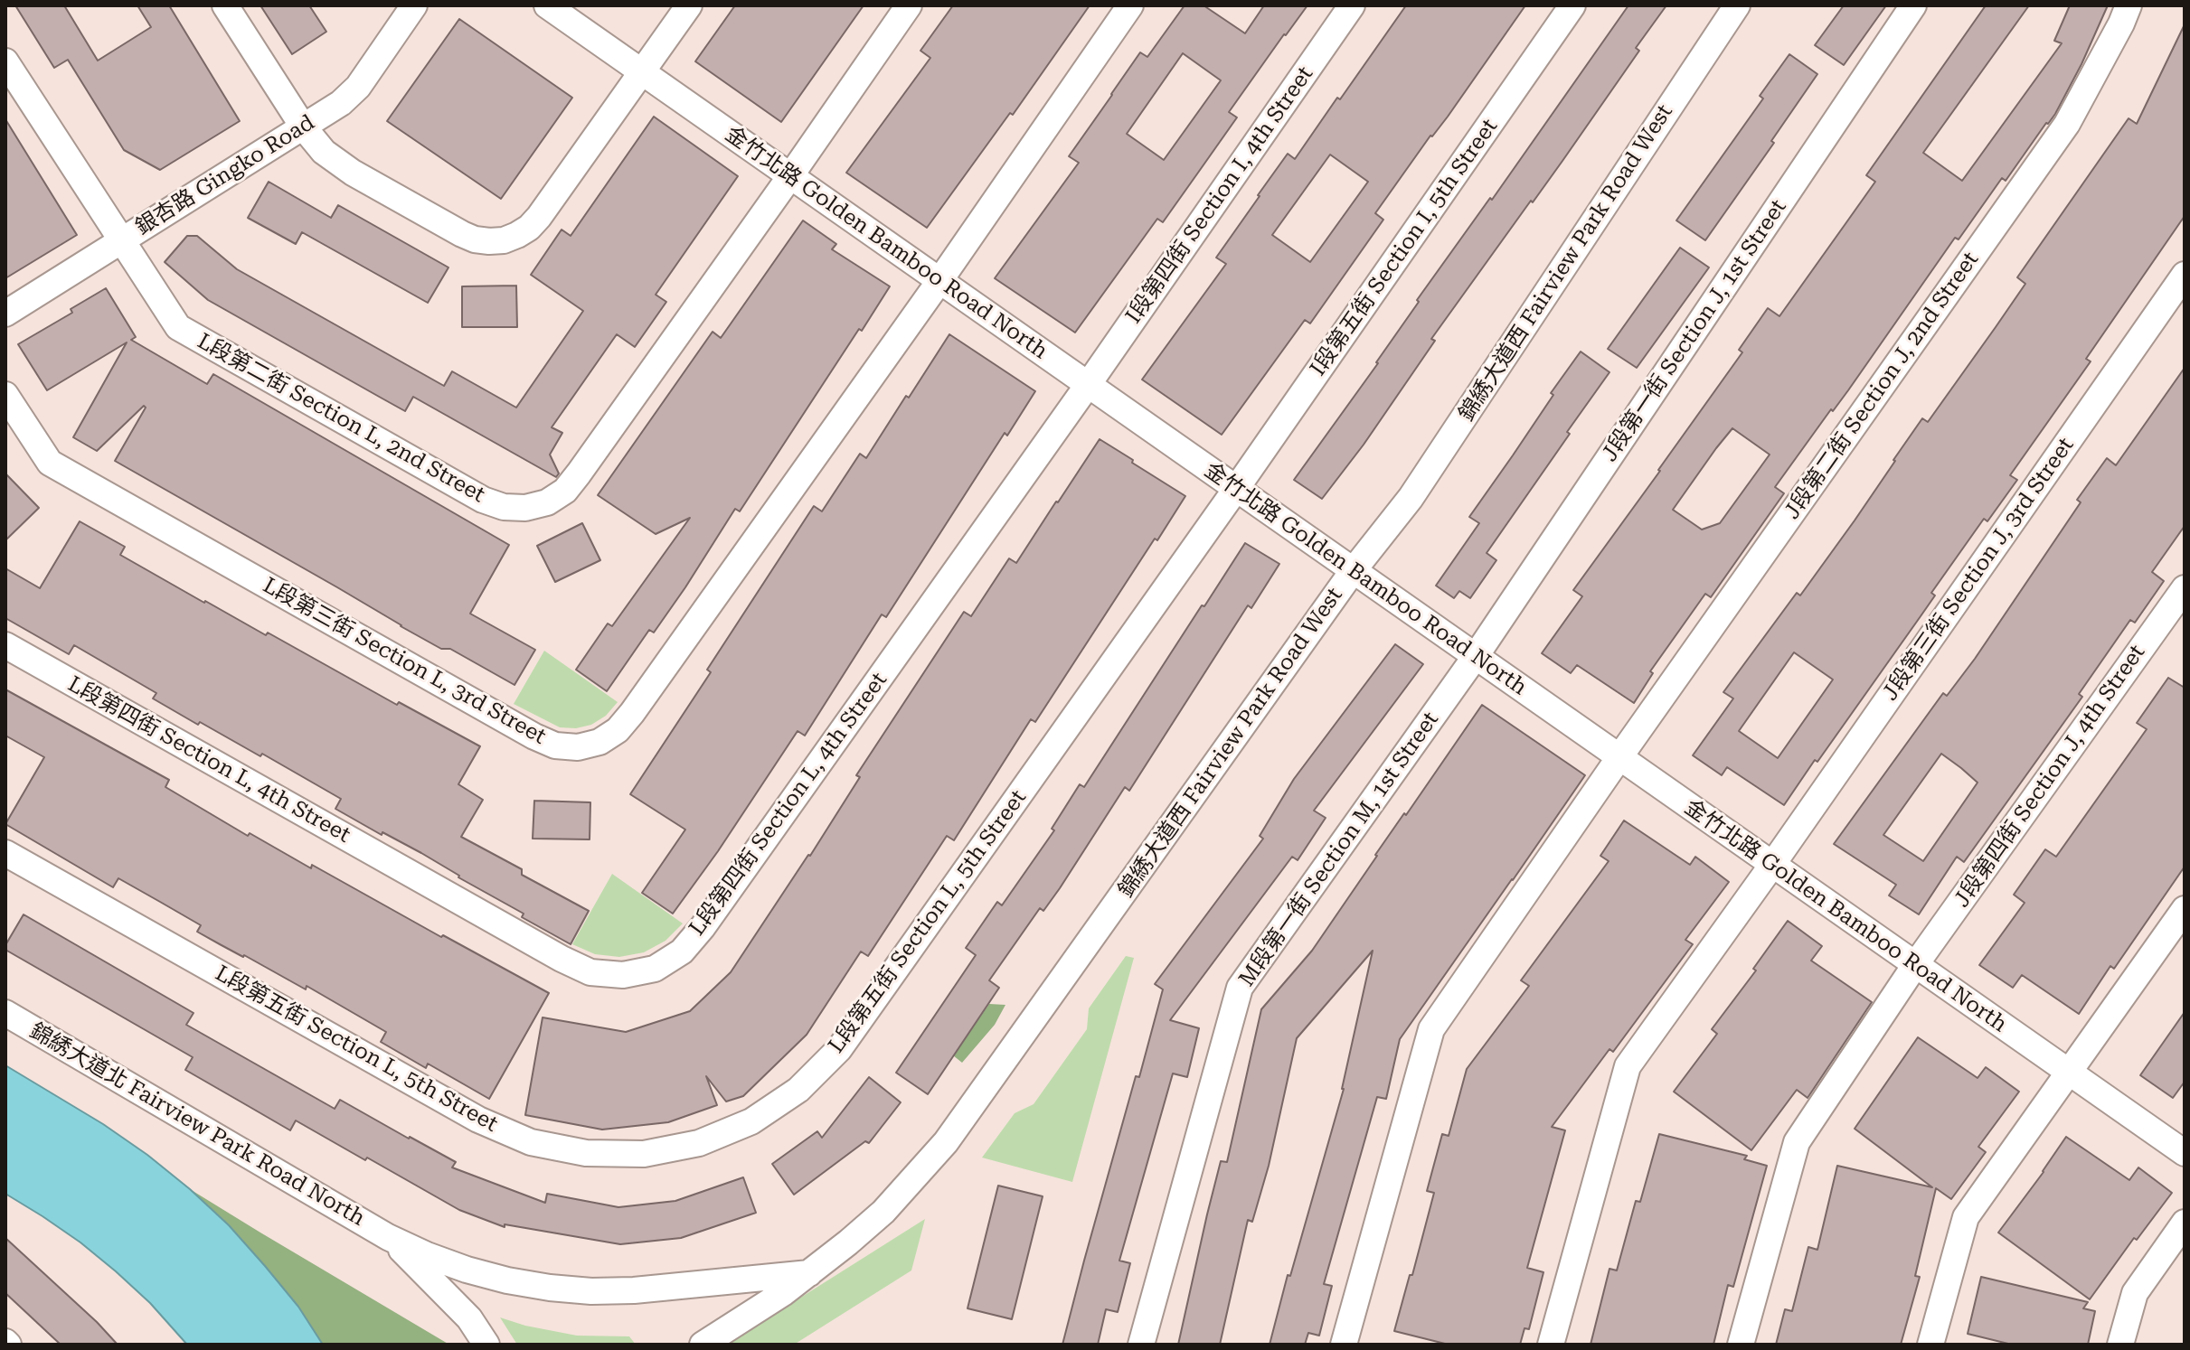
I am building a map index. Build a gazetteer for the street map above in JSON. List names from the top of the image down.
{
  "streets": {
    "street": [
      "銀杏路 Gingko Road",
      "I段第四街 Section I, 4th Street",
      "金竹北路 Golden Bamboo Road North",
      "I段第五街 Section I, 5th Street",
      "錦綉大道西 Fairview Park Road West",
      "J段第一街 Section J, 1st Street",
      "J段第二街 Section J, 2nd Street",
      "L段第二街 Section L, 2nd Street",
      "J段第三街 Section J, 3rd Street",
      "L段第三街 Section L, 3rd Street",
      "L段第四街 Section L, 4th Street",
      "J段第四街 Section J, 4th Street",
      "M段第一街 Section M, 1st Street",
      "L段第五街 Section L, 5th Street",
      "錦綉大道北 Fairview Park Road North"
    ]
  },
  "crossings": [
    ["銀杏路 Gingko Road", "L段第二街 Section L, 2nd Street"],
    ["I段第四街 Section I, 4th Street", "金竹北路 Golden Bamboo Road North"],
    ["I段第四街 Section I, 4th Street", "L段第四街 Section L, 4th Street"],
    ["金竹北路 Golden Bamboo Road North", "I段第五街 Section I, 5th Street"],
    ["金竹北路 Golden Bamboo Road North", "錦綉大道西 Fairview Park Road West"],
    ["金竹北路 Golden Bamboo Road North", "J段第一街 Section J, 1st Street"],
    ["金竹北路 Golden Bamboo Road North", "J段第二街 Section J, 2nd Street"],
    ["金竹北路 Golden Bamboo Road North", "L段第二街 Section L, 2nd Street"],
    ["金竹北路 Golden Bamboo Road North", "J段第三街 Section J, 3rd Street"],
    ["金竹北路 Golden Bamboo Road North", "L段第三街 Section L, 3rd Street"],
    ["金竹北路 Golden Bamboo Road North", "L段第四街 Section L, 4th Street"],
    ["金竹北路 Golden Bamboo Road North", "J段第四街 Section J, 4th Street"],
    ["金竹北路 Golden Bamboo Road North", "M段第一街 Section M, 1st Street"],
    ["金竹北路 Golden Bamboo Road North", "L段第五街 Section L, 5th Street"],
    ["I段第五街 Section I, 5th Street", "L段第五街 Section L, 5th Street"],
    ["J段第一街 Section J, 1st Street", "M段第一街 Section M, 1st Street"]
  ]
}
